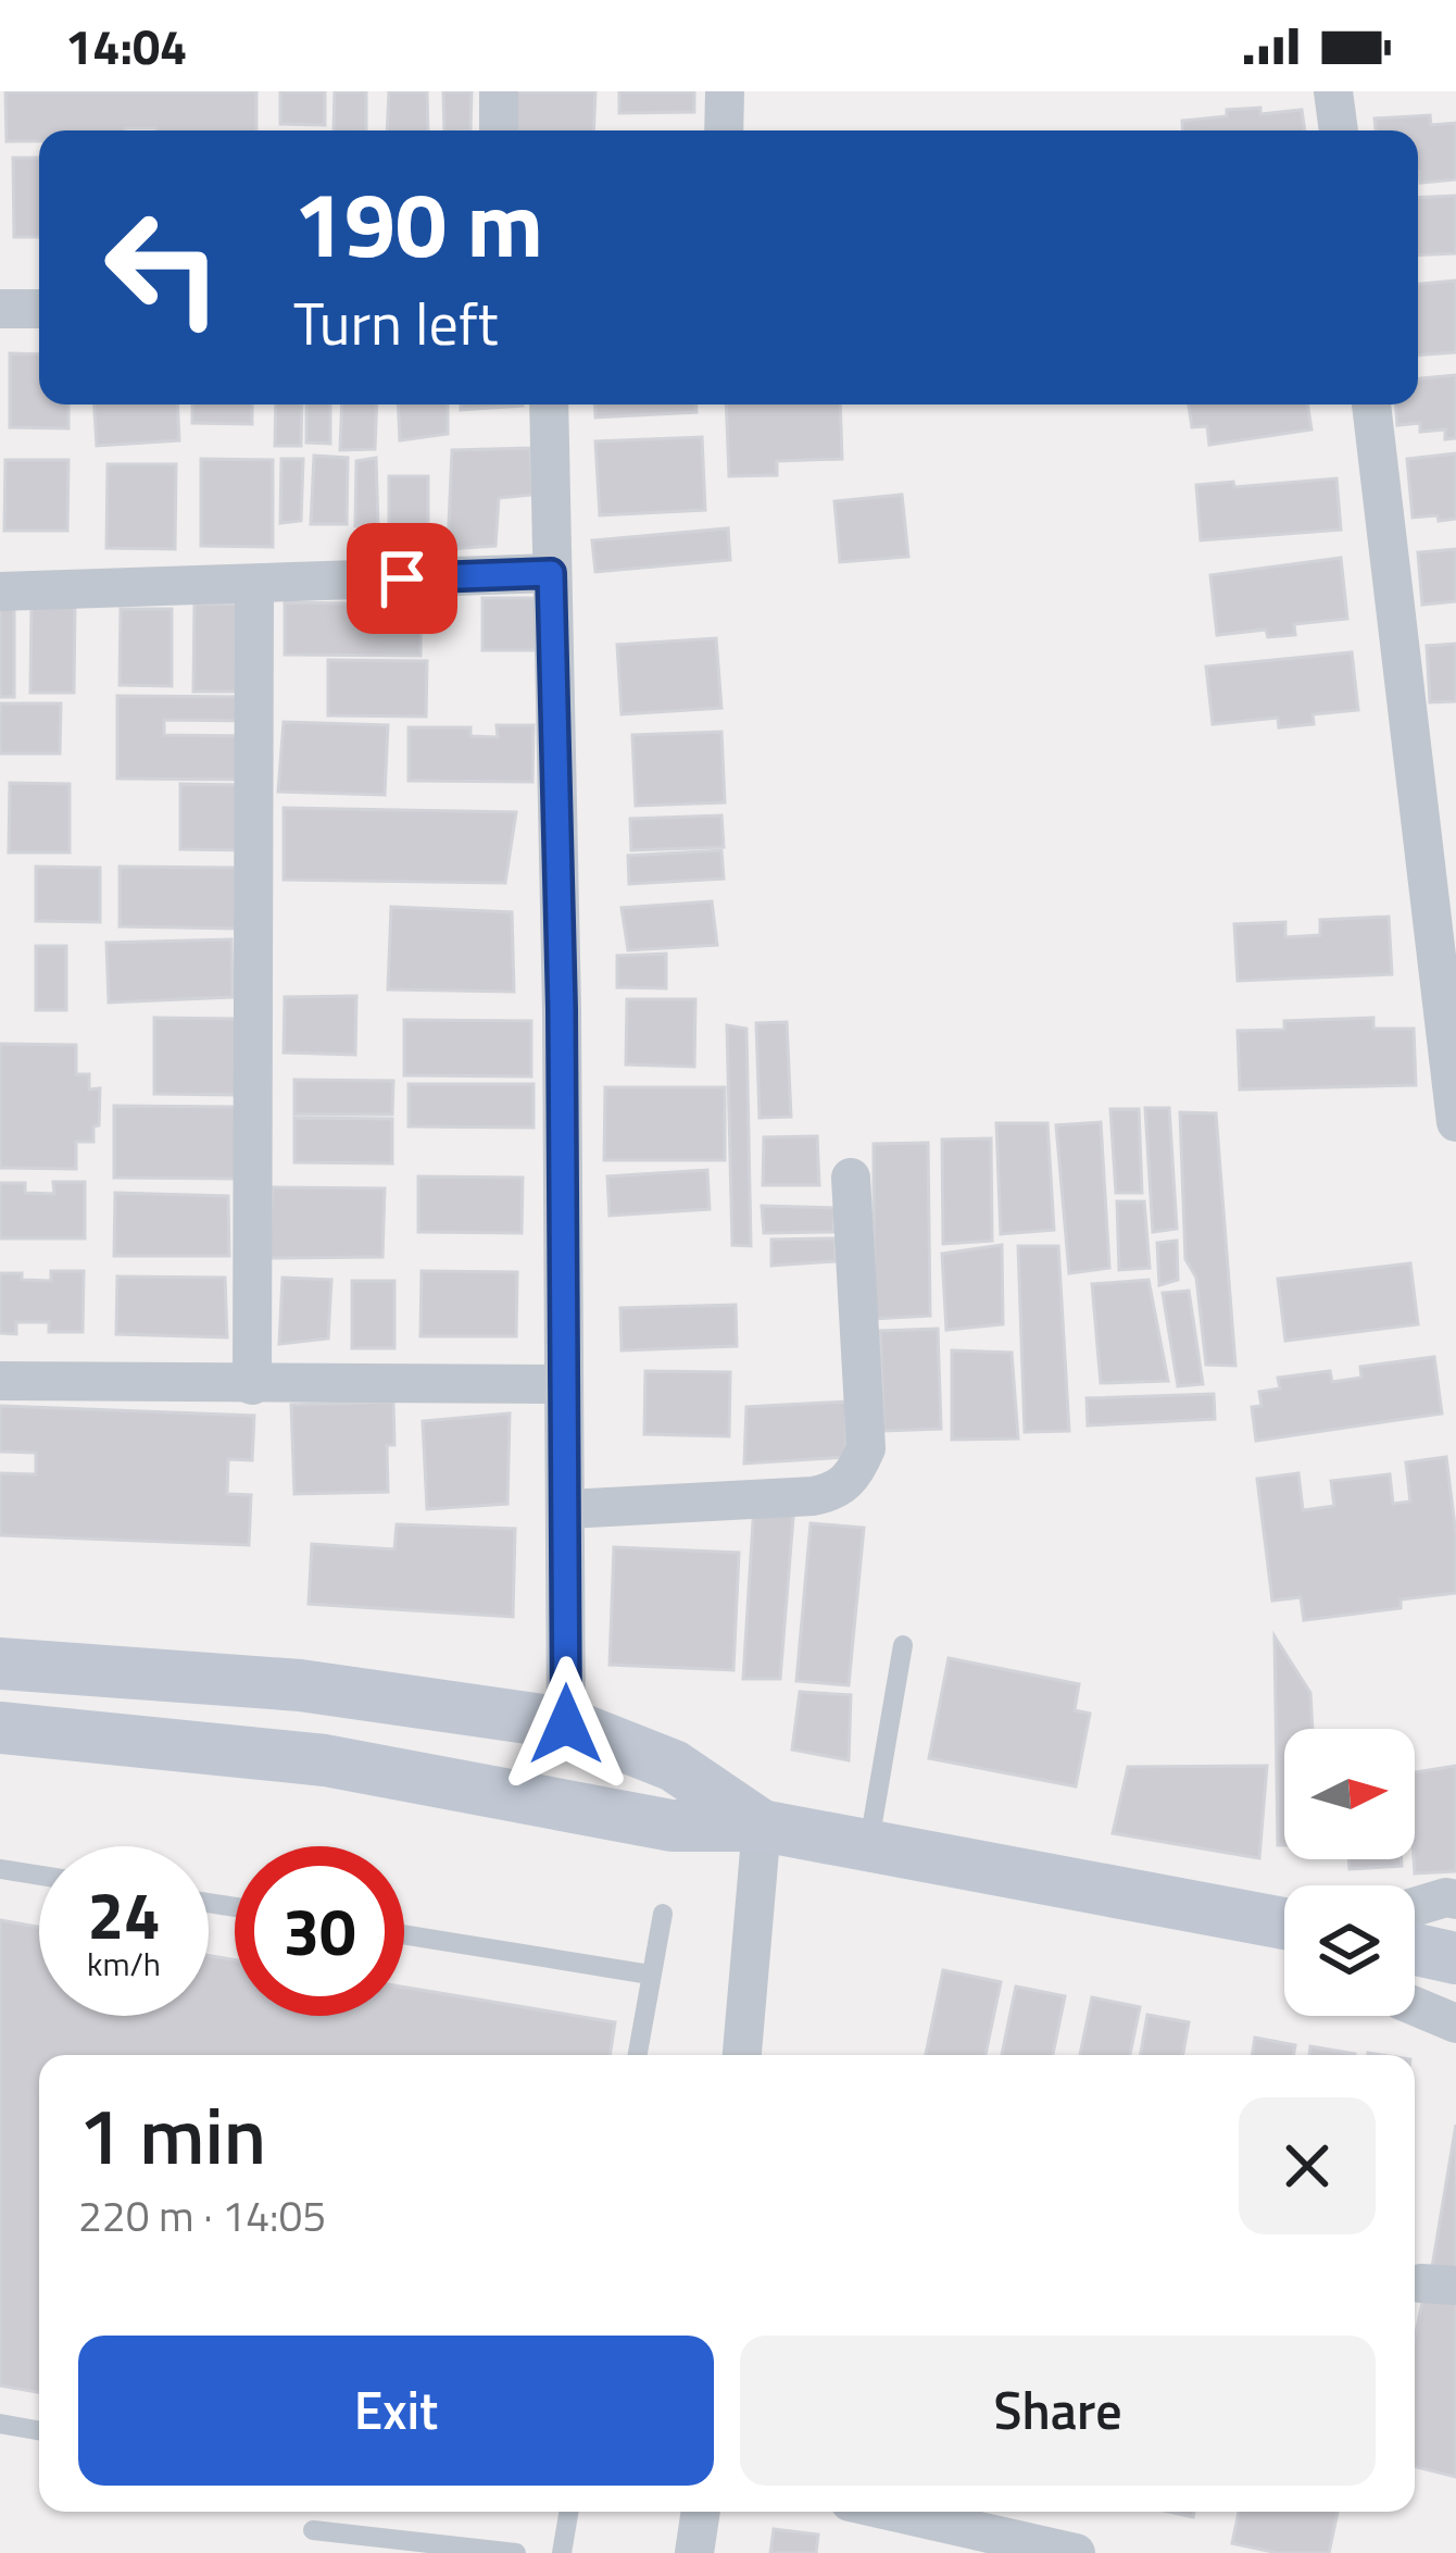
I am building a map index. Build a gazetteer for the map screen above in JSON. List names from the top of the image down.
{
  "north": "right",
  "page": {
    "status": "14:04",
    "turn": ["190 m", "Turn left"],
    "speed": "24 km/h",
    "limit": "30",
    "heading": ["1 min", "220 m · 14:05"],
    "buttons": ["Exit", "Share"]
  }
}
